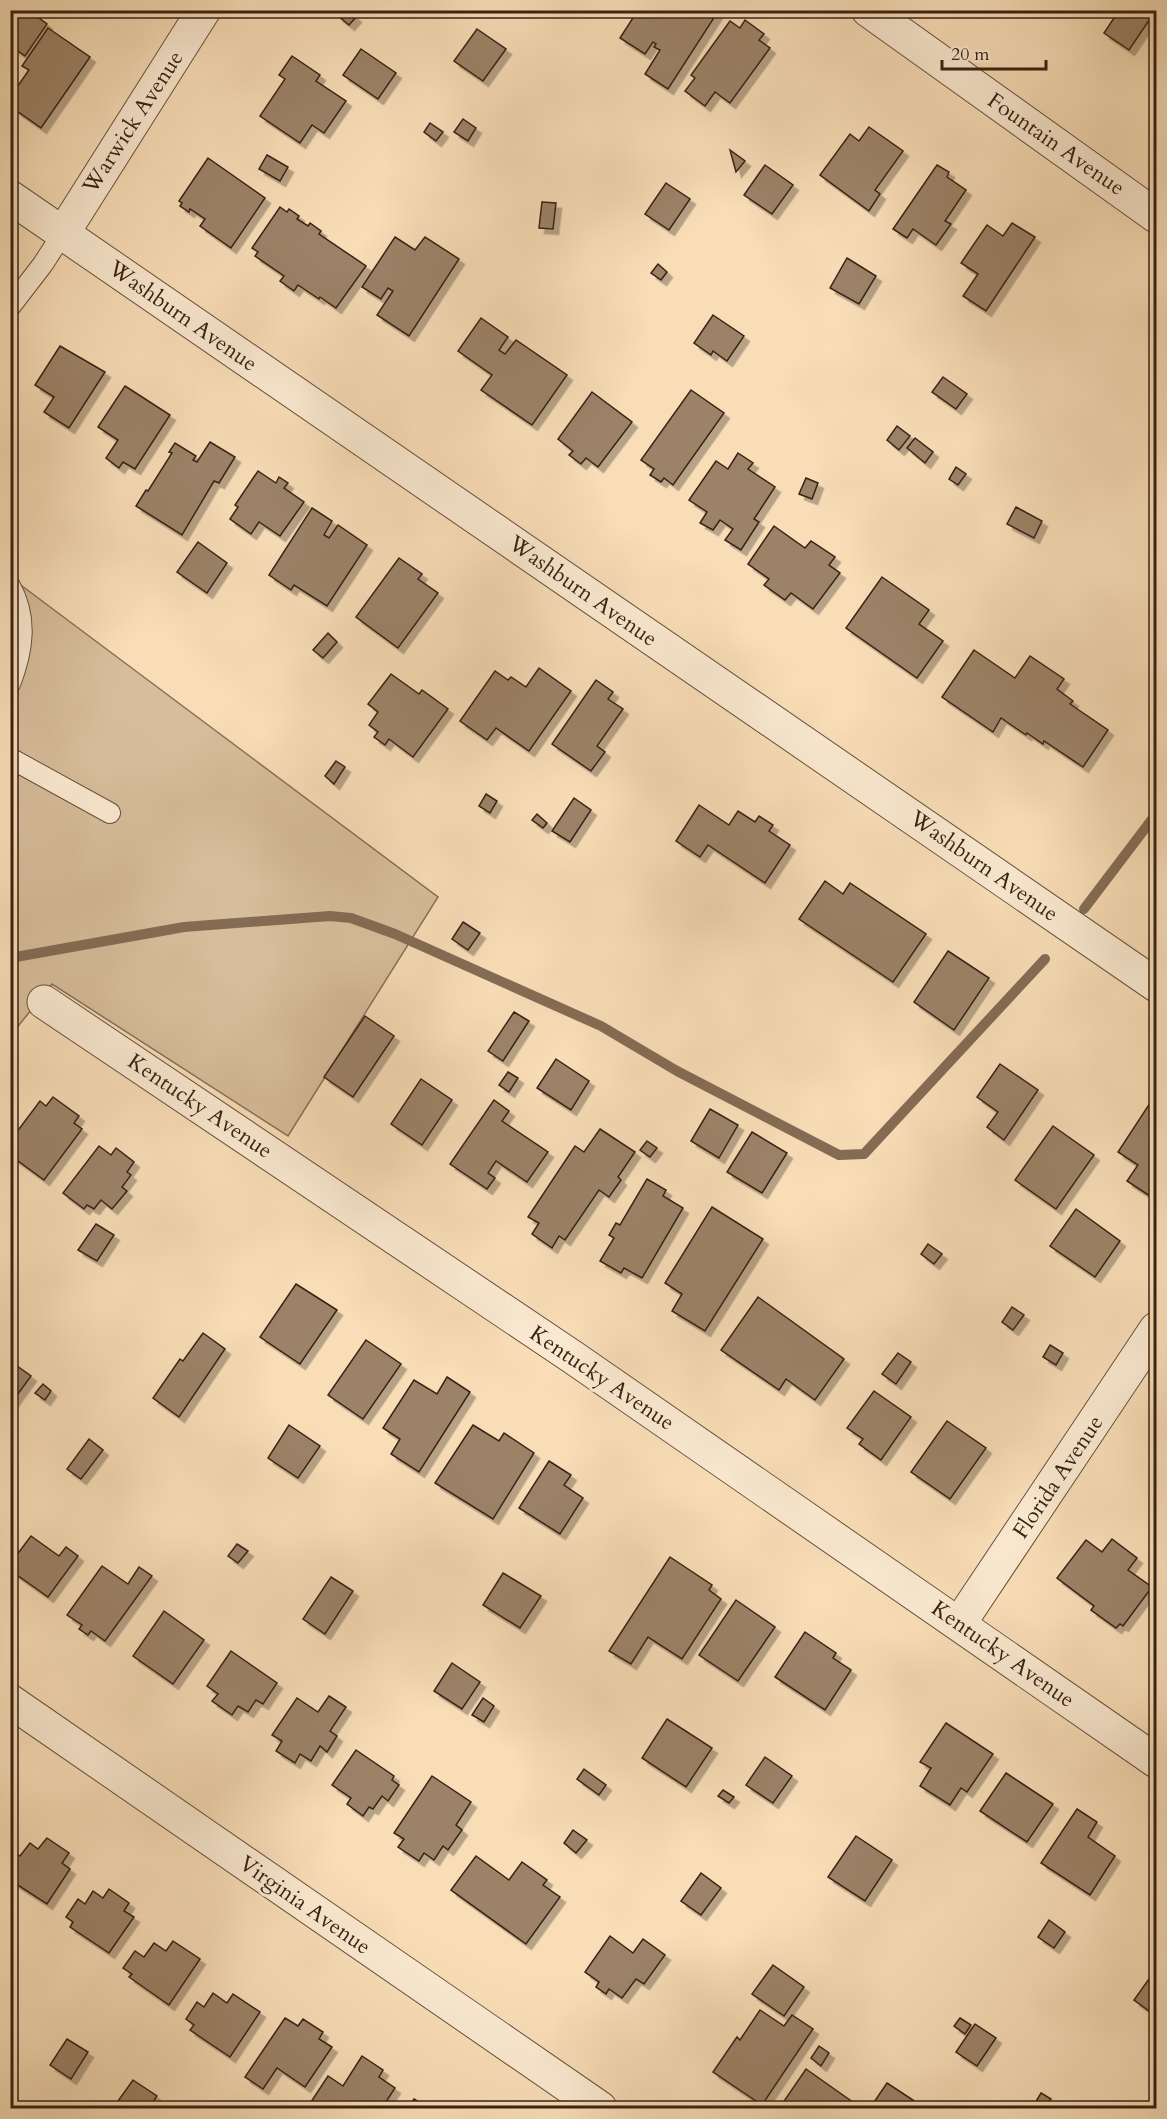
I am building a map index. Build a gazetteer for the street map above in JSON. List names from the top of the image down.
{
  "streets": {
    "street": [
      "Warwick Avenue",
      "Fountain Avenue",
      "Washburn Avenue",
      "Kentucky Avenue",
      "Florida Avenue",
      "Virginia Avenue"
    ]
  },
  "crossings": [
    ["Warwick Avenue", "Washburn Avenue"],
    ["Kentucky Avenue", "Florida Avenue"]
  ],
  "scale_bar": "20 m"
}
